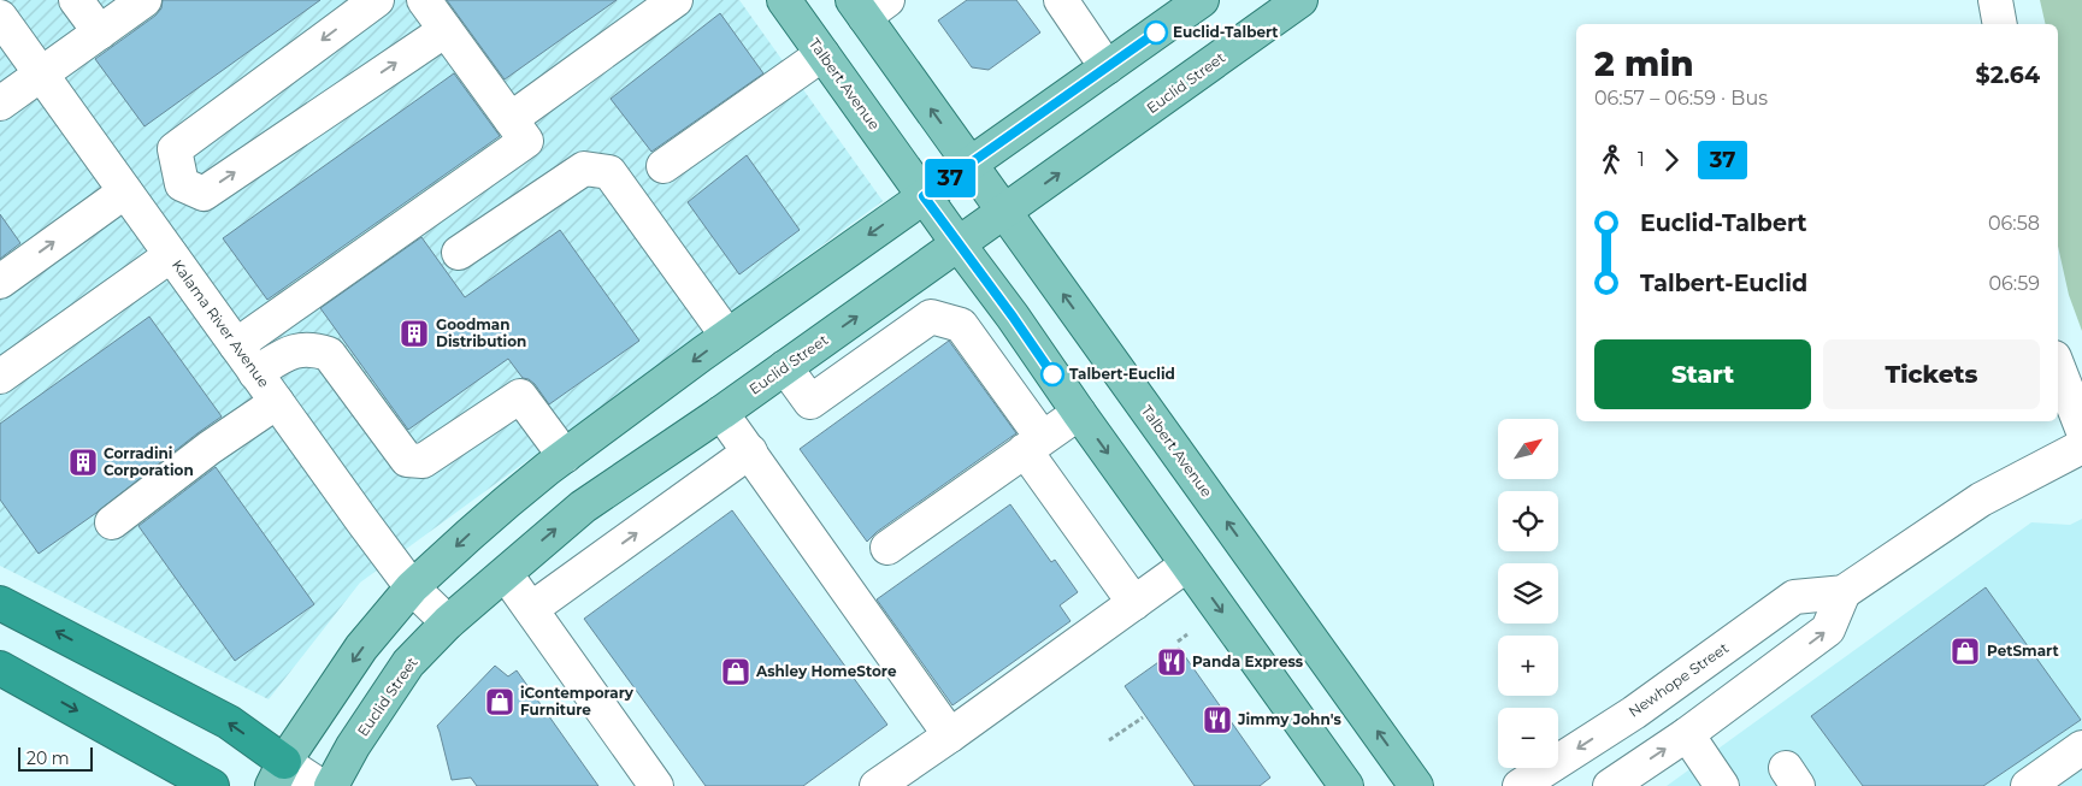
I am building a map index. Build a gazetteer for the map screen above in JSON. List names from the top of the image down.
{
  "streets": {
    "main road": ["Euclid Street", "Talbert Avenue"],
    "street": ["Kalama River Avenue", "Newhope Street"]
  },
  "crossings": [
    ["Euclid Street", "Talbert Avenue"],
    ["Euclid Street", "Kalama River Avenue"]
  ],
  "places": {
    "other": ["Euclid-Talbert", "Talbert-Euclid"],
    "building": ["Goodman Distribution", "Corradini Corporation"],
    "shop": ["PetSmart", "Ashley HomeStore", "iContemporary Furniture"],
    "restaurant": ["Panda Express", "Jimmy John's"]
  },
  "lines": ["bus line 37"],
  "scale_bar": "20 m",
  "north": "top right",
  "page": {
    "on_map": "37",
    "heading": ["2 min", "06:57 – 06:59 · Bus", "$2.64"],
    "legs": ["1", "37"],
    "list": [
      {
        "name": "Euclid-Talbert",
        "value": "06:58"
      },
      {
        "name": "Talbert-Euclid",
        "value": "06:59"
      }
    ],
    "buttons": ["Start", "Tickets"],
    "map_buttons": ["+", "−"],
    "scale": "20 m"
  }
}
